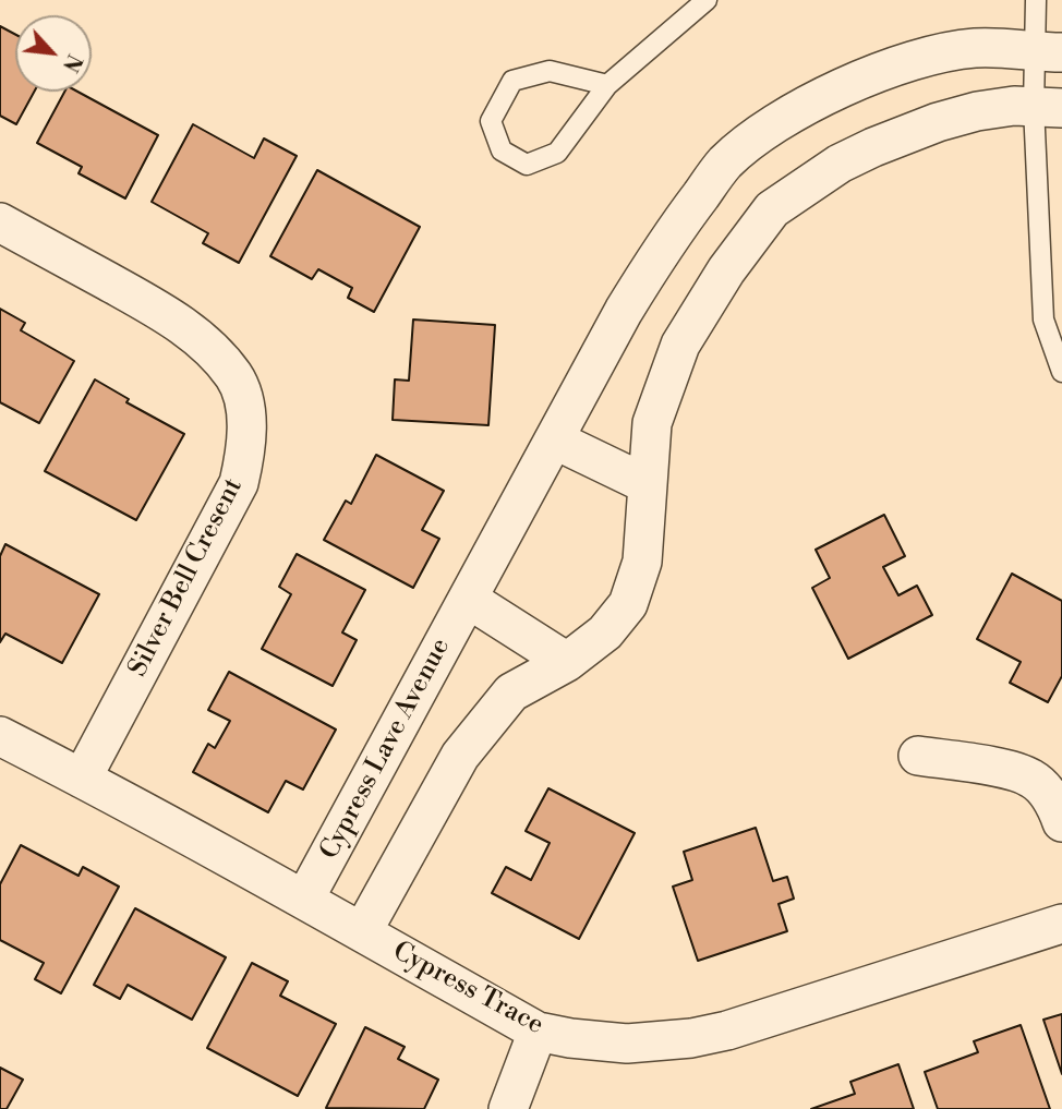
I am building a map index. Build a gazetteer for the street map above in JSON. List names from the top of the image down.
{
  "streets": {
    "street": ["Silver Bell Cresent", "Cypress Lave Avenue", "Cypress Trace"]
  },
  "crossings": [
    ["Silver Bell Cresent", "Cypress Trace"],
    ["Cypress Lave Avenue", "Cypress Trace"]
  ],
  "north": "bottom right"
}
